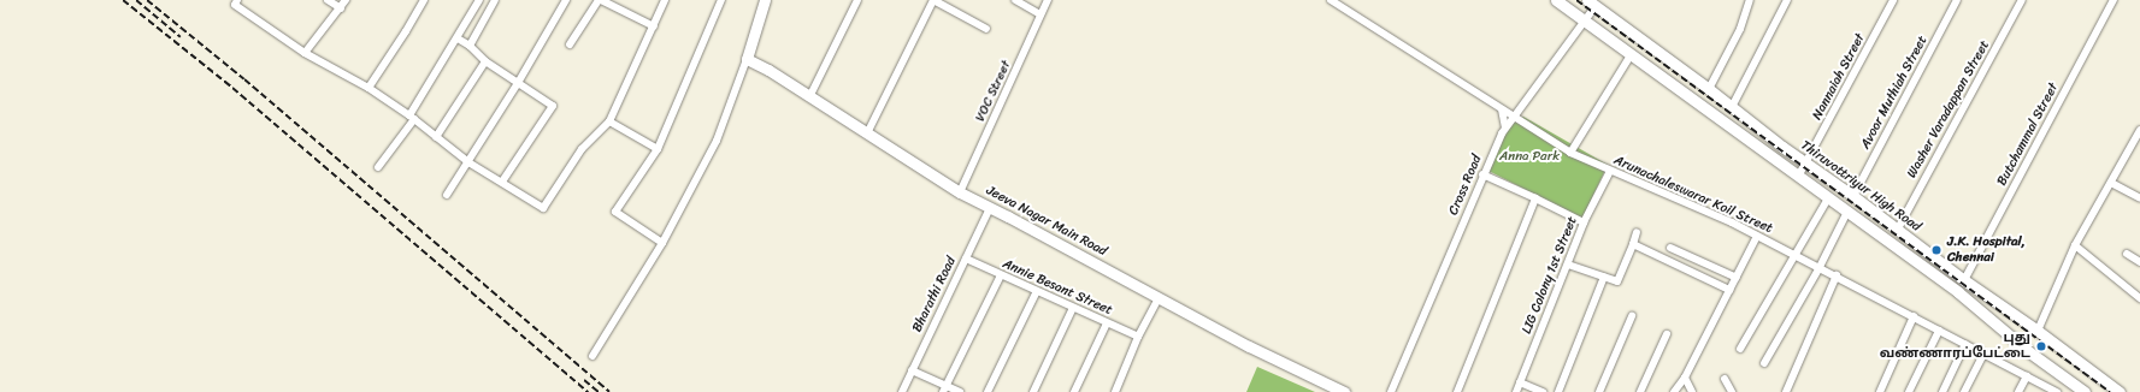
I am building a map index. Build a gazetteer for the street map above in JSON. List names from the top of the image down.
{
  "streets": {
    "main road": ["Thiruvottriyur High Road", "Jeeva Nagar Main Road"],
    "street": [
      "Nannaiah Street",
      "VOC Street",
      "Avoor Muthiah Street",
      "Washer Varadappan Street",
      "Butchammal Street",
      "Cross Road",
      "Arunachaleswarar Koil Street",
      "LIG Colony 1st Street",
      "Annie Besant Street",
      "Bharathi Road"
    ]
  },
  "crossings": [
    ["Nannaiah Street", "Thiruvottriyur High Road"],
    ["VOC Street", "Jeeva Nagar Main Road"],
    ["Avoor Muthiah Street", "Thiruvottriyur High Road"],
    ["Washer Varadappan Street", "Thiruvottriyur High Road"],
    ["Butchammal Street", "Thiruvottriyur High Road"],
    ["Cross Road", "Thiruvottriyur High Road"],
    ["Cross Road", "Arunachaleswarar Koil Street"],
    ["Arunachaleswarar Koil Street", "LIG Colony 1st Street"],
    ["Jeeva Nagar Main Road", "Bharathi Road"],
    ["Annie Besant Street", "Bharathi Road"]
  ],
  "parks": ["Anna Park"],
  "places": ["J.K. Hospital, Chennai", "புது வண்ணாரப்பேட்டை"]
}
